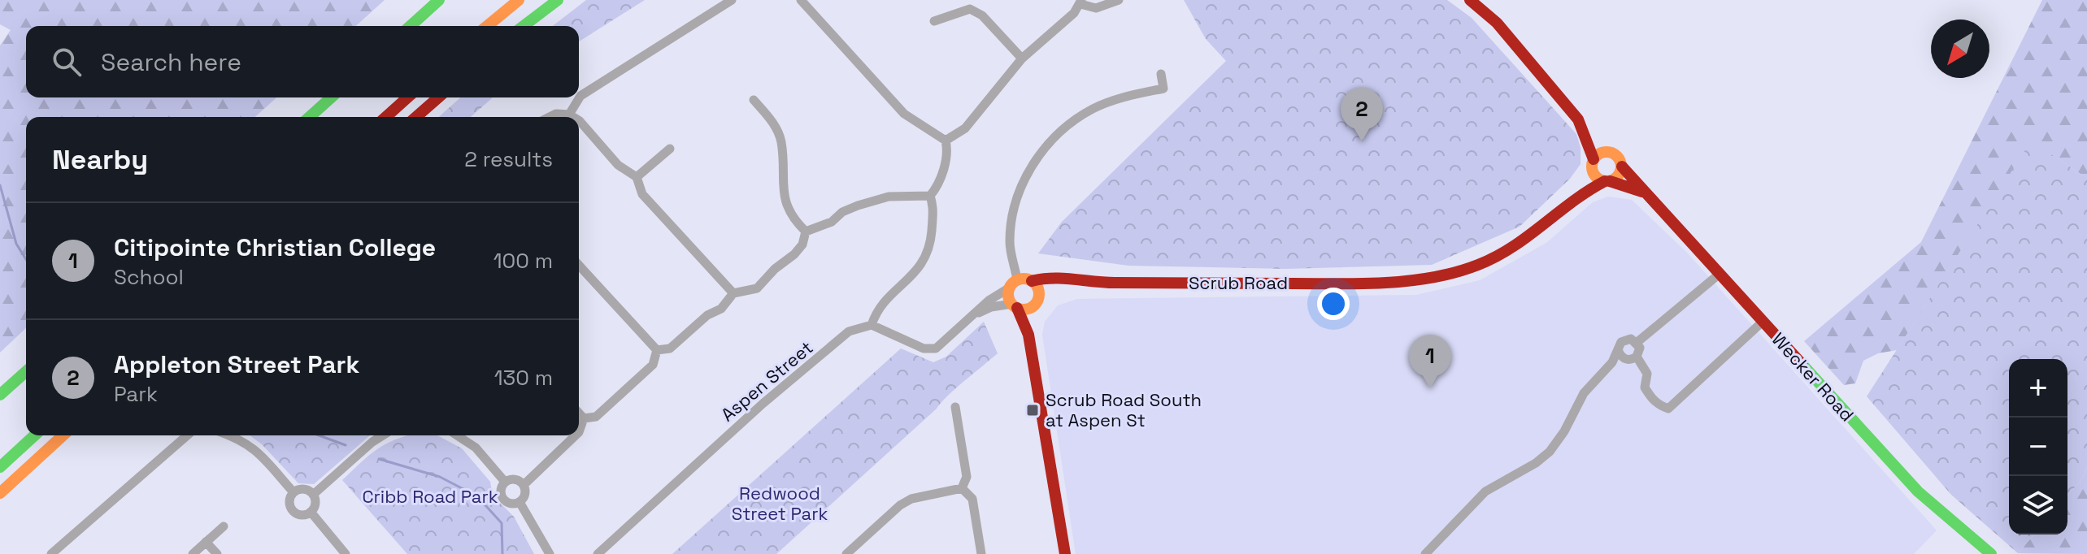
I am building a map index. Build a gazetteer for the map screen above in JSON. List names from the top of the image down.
{
  "streets": {
    "main road": ["Scrub Road", "Wecker Road"],
    "street": ["Aspen Street"]
  },
  "crossings": [
    ["Scrub Road", "Wecker Road"]
  ],
  "parks": ["Redwood Street Park", "Cribb Road Park"],
  "places": {
    "transit": ["Scrub Road South at Aspen St"]
  },
  "north": "bottom left",
  "page": {
    "search": "Search here",
    "pins": ["2", "1"],
    "heading": ["Nearby", "2 results"],
    "list": [
      {
        "mark": "1",
        "name": "Citipointe Christian College",
        "note": "School",
        "value": "100 m"
      },
      {
        "mark": "2",
        "name": "Appleton Street Park",
        "note": "Park",
        "value": "130 m"
      }
    ],
    "map_buttons": ["+", "−"]
  }
}
